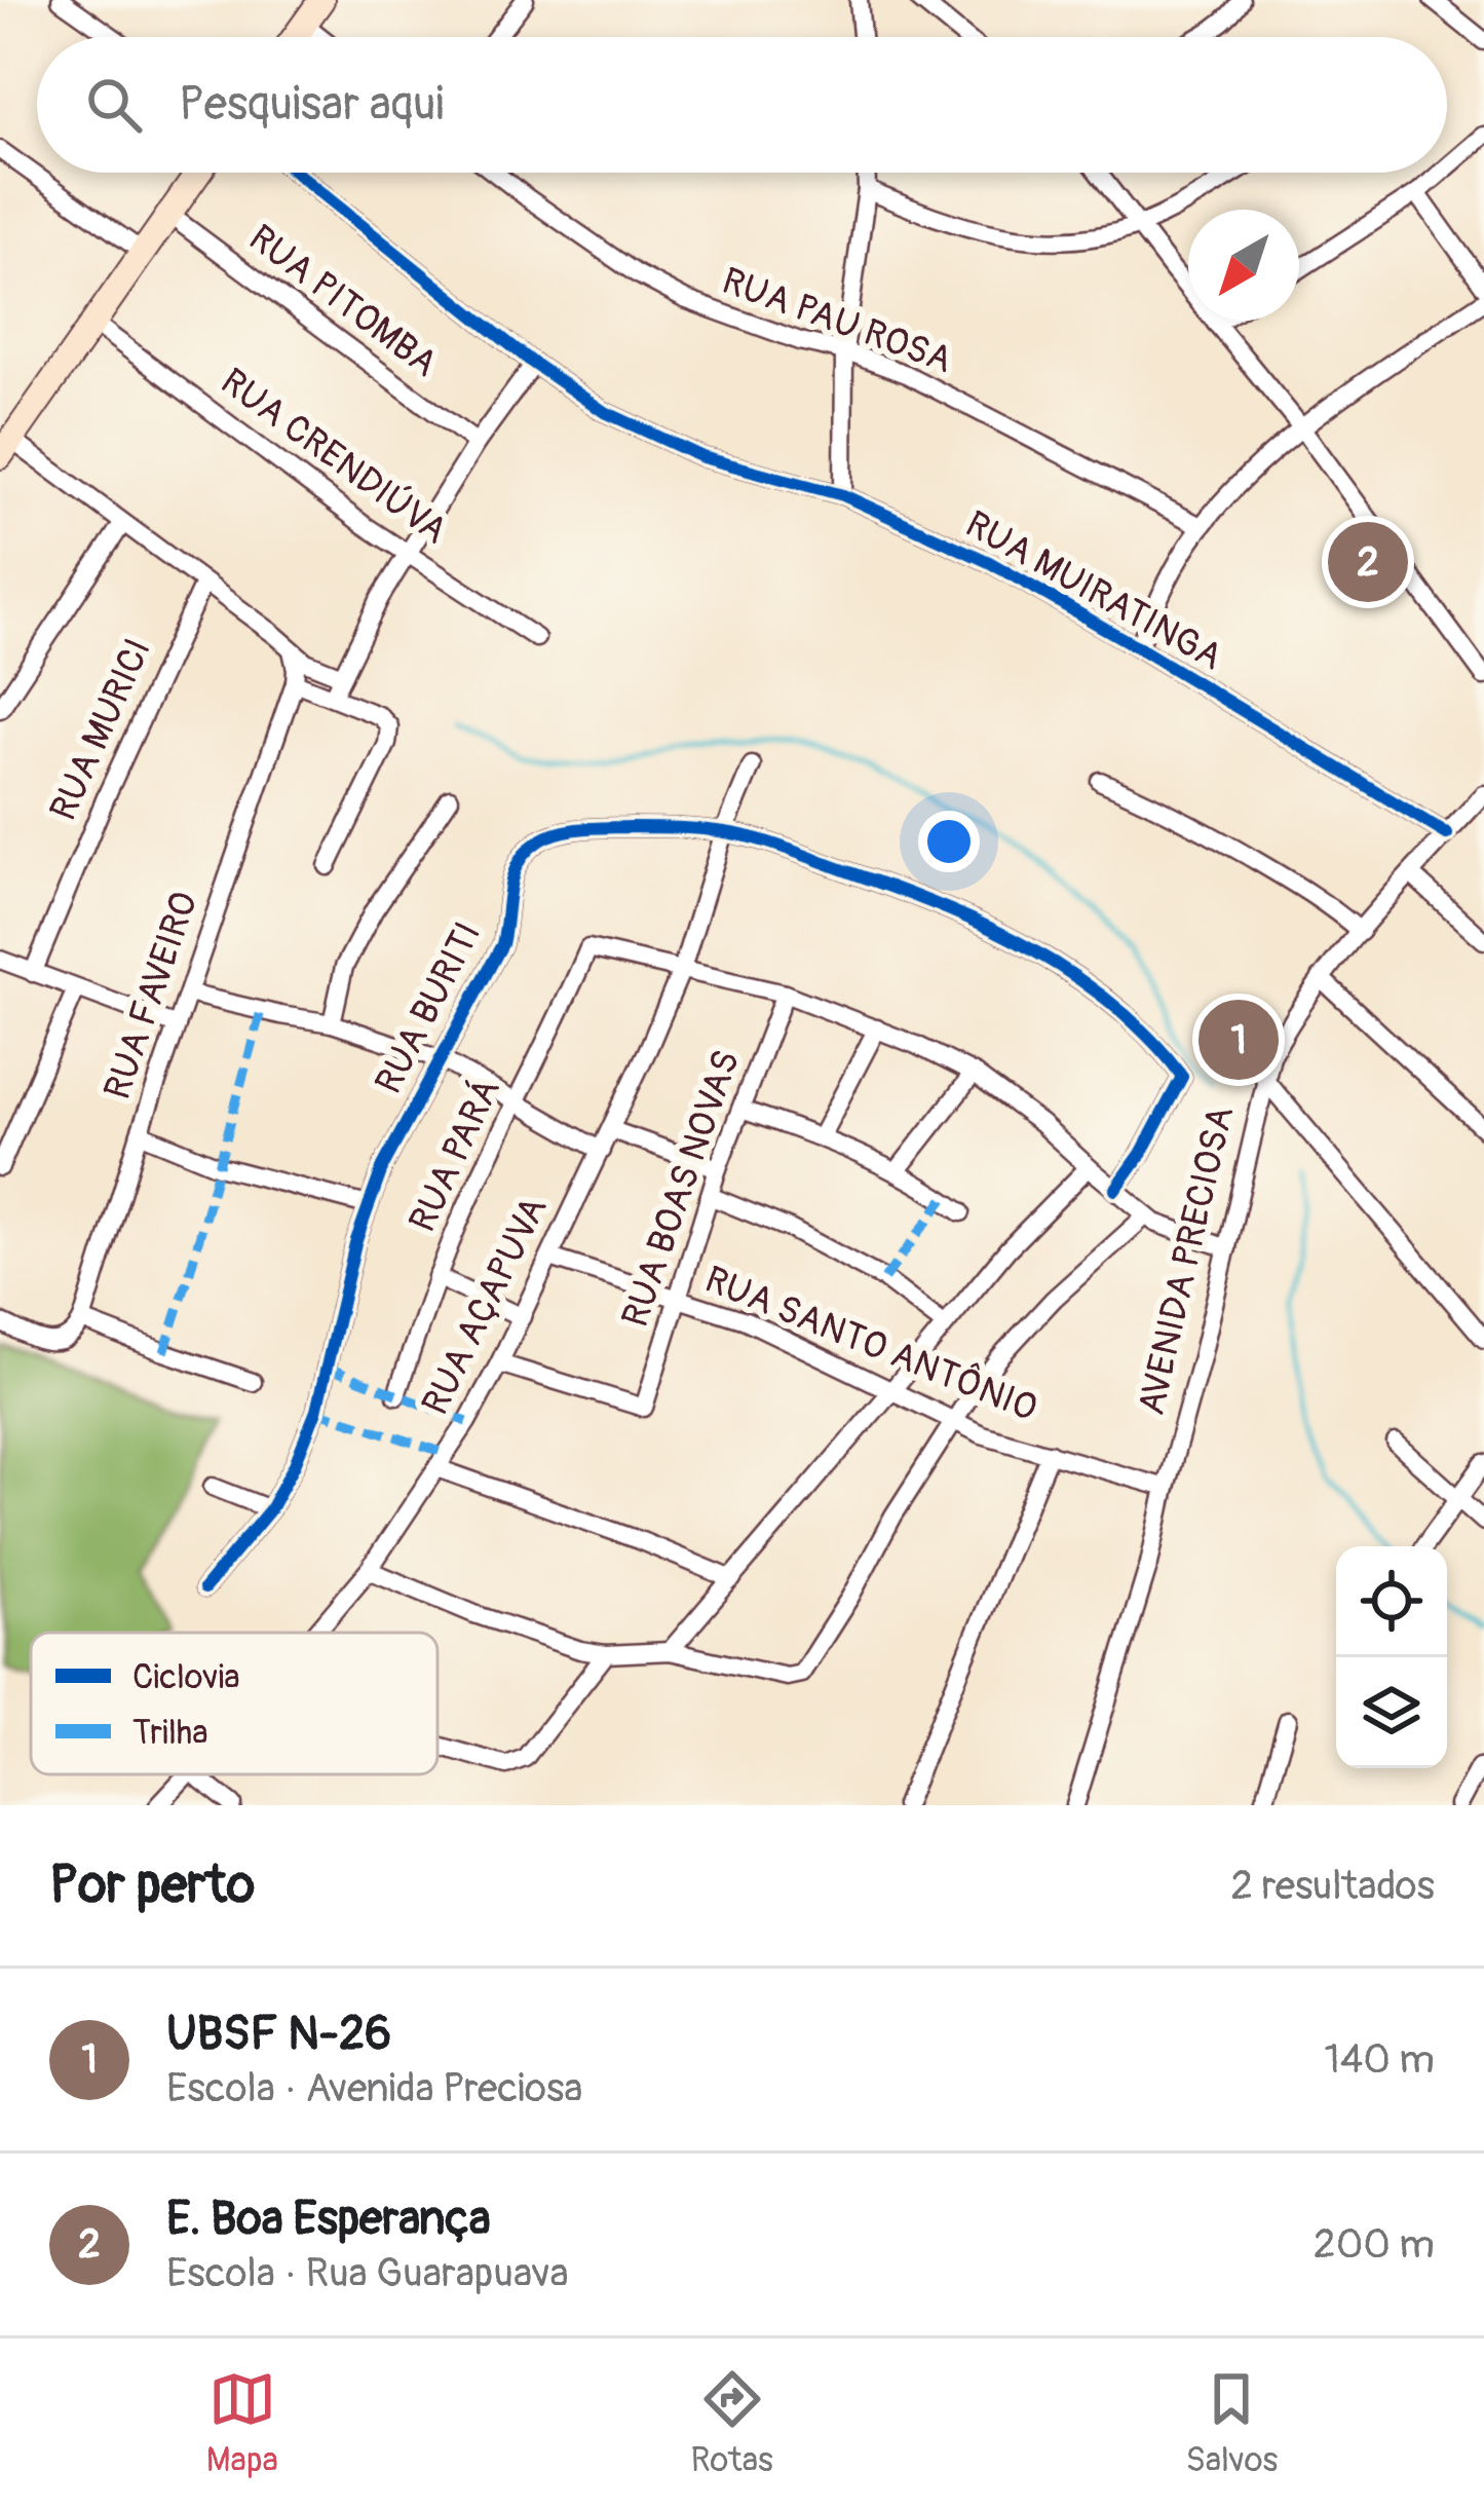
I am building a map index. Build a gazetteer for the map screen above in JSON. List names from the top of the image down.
{
  "streets": {
    "street": [
      "RUA PITOMBA",
      "RUA PAU ROSA",
      "RUA CRENDIÚVA",
      "RUA MUIRATINGA",
      "RUA MURICI",
      "RUA FAVEIRO",
      "RUA BURITI",
      "RUA PARÁ",
      "RUA BOAS NOVAS",
      "AVENIDA PRECIOSA",
      "RUA AÇAPUVA",
      "RUA SANTO ANTÔNIO"
    ]
  },
  "crossings": [
    ["RUA MUIRATINGA", "AVENIDA PRECIOSA"],
    ["RUA BURITI", "RUA AÇAPUVA"],
    ["RUA PARÁ", "RUA AÇAPUVA"],
    ["RUA BOAS NOVAS", "RUA AÇAPUVA"],
    ["RUA BOAS NOVAS", "RUA SANTO ANTÔNIO"],
    ["AVENIDA PRECIOSA", "RUA SANTO ANTÔNIO"],
    ["RUA AÇAPUVA", "RUA SANTO ANTÔNIO"]
  ],
  "legend": ["Ciclovia", "Trilha"],
  "north": "bottom left",
  "page": {
    "search": "Pesquisar aqui",
    "pins": ["2", "1"],
    "heading": ["Por perto", "2 resultados"],
    "list": [
      {
        "mark": "1",
        "name": "UBSF N-26",
        "note": "Escola · Avenida Preciosa",
        "value": "140 m"
      },
      {
        "mark": "2",
        "name": "E. Boa Esperança",
        "note": "Escola · Rua Guarapuava",
        "value": "200 m"
      }
    ],
    "nav": ["Mapa", "Rotas", "Salvos"]
  }
}
